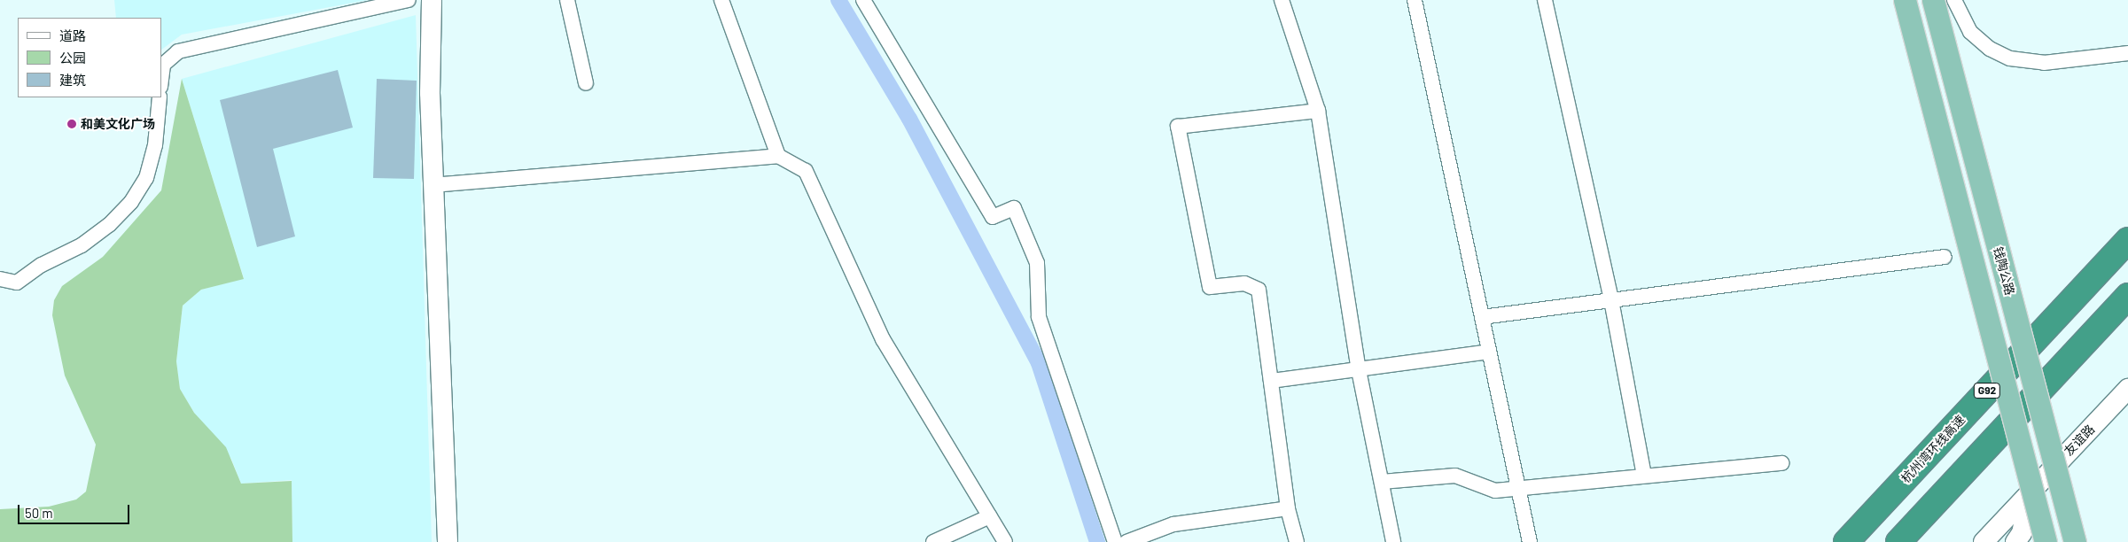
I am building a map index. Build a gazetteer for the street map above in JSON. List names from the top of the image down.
{
  "streets": {
    "highway": ["G92", "杭州湾环线高速"],
    "main road": ["钱陶公路", "友谊路"]
  },
  "places": ["和美文化广场"],
  "legend": ["道路", "公园", "建筑"],
  "scale_bar": "50 m"
}
